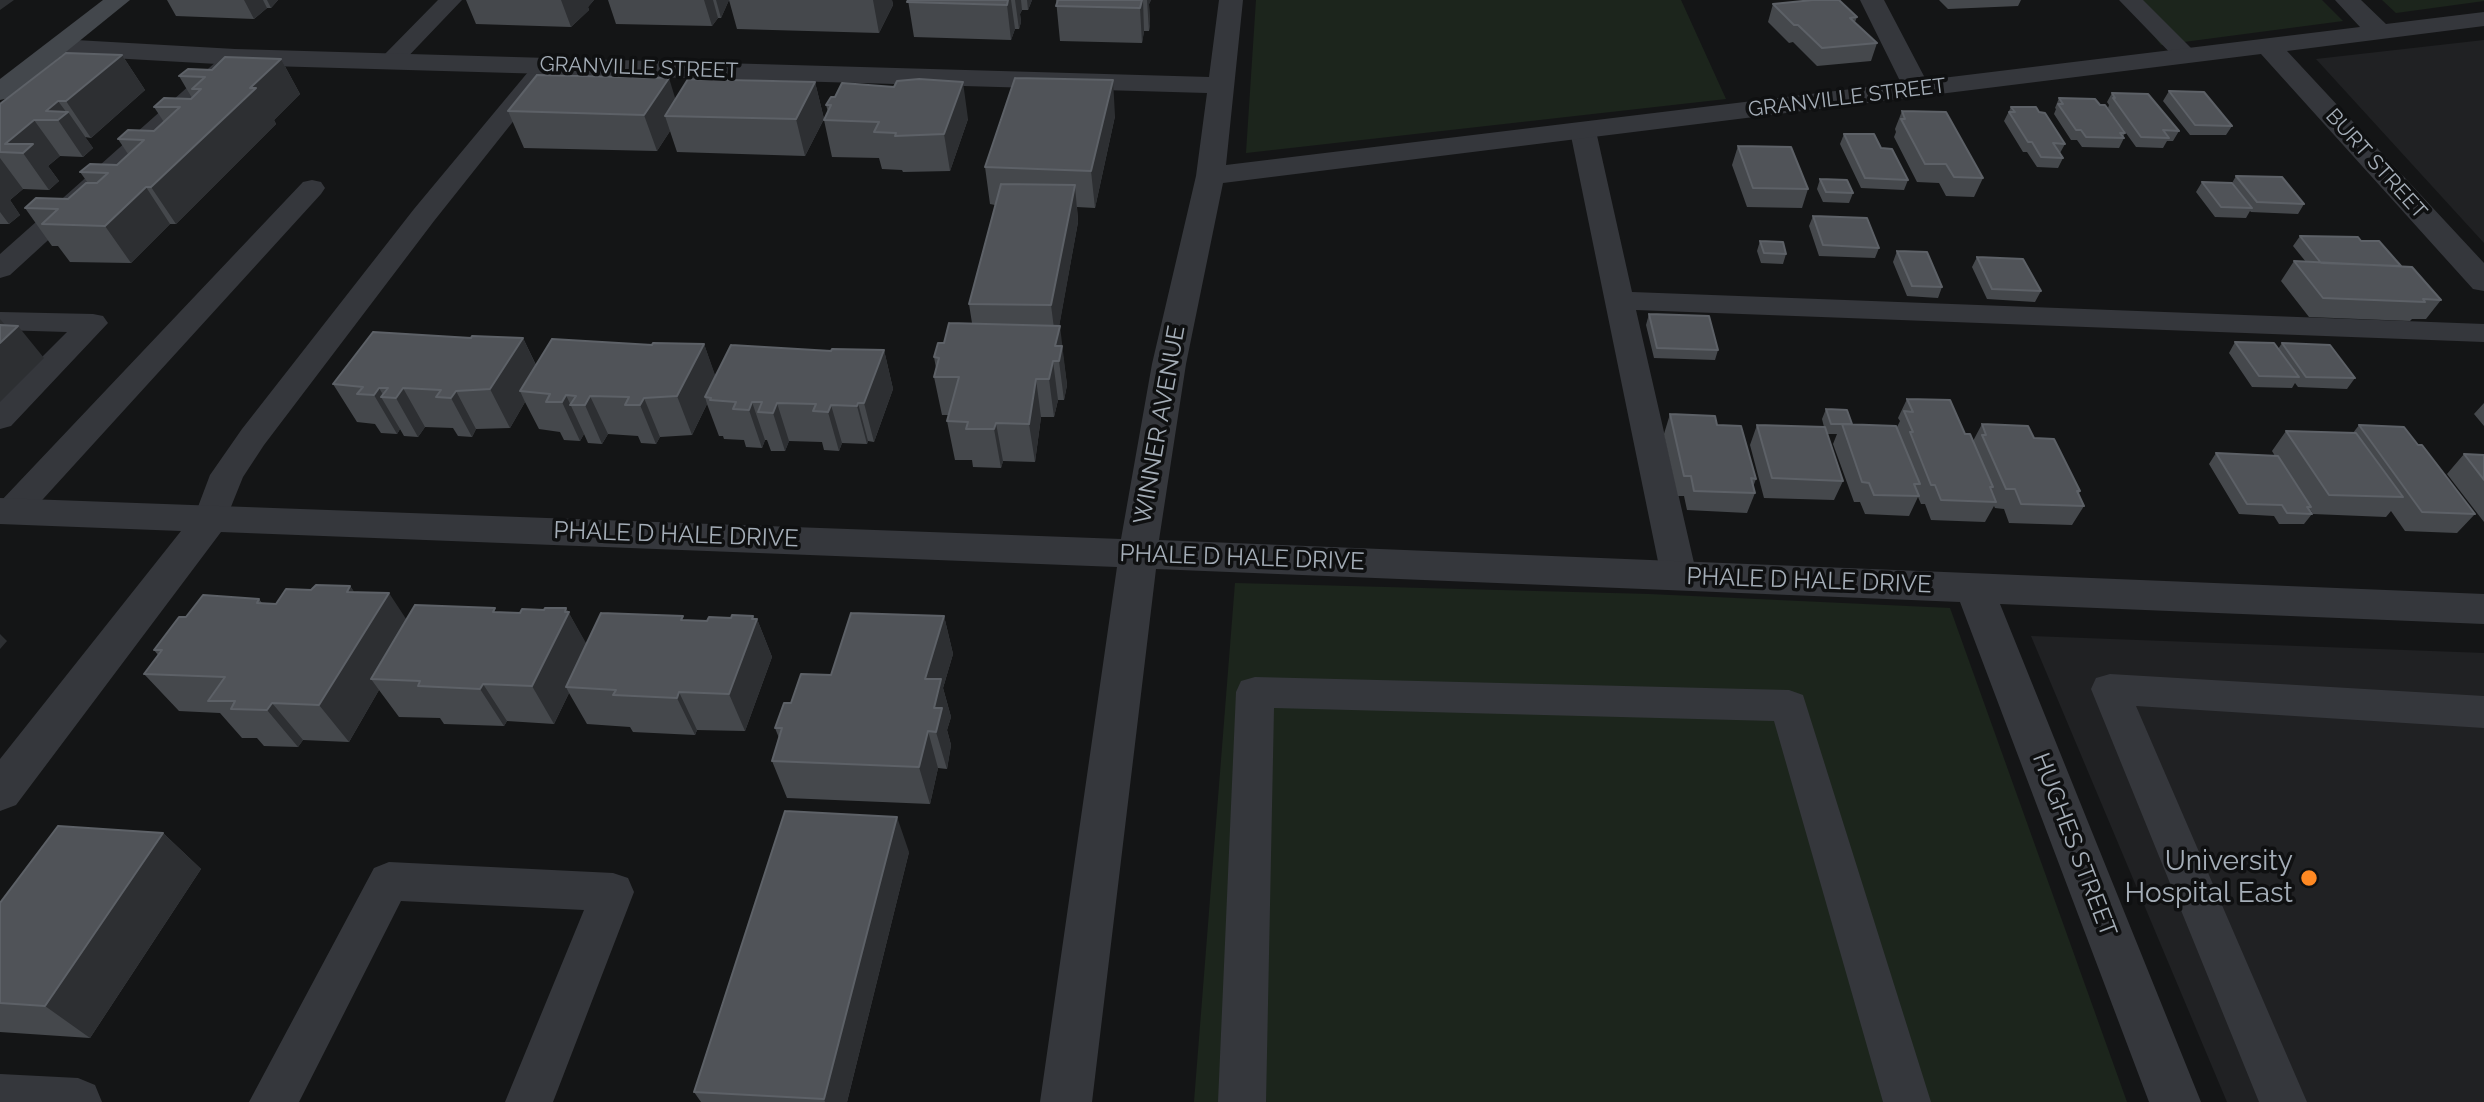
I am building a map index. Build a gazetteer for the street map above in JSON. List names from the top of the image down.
{
  "streets": {
    "street": [
      "GRANVILLE STREET",
      "BURT STREET",
      "WINNER AVENUE",
      "PHALE D HALE DRIVE",
      "HUGHES STREET"
    ]
  },
  "crossings": [
    ["GRANVILLE STREET", "BURT STREET"],
    ["GRANVILLE STREET", "WINNER AVENUE"],
    ["WINNER AVENUE", "PHALE D HALE DRIVE"],
    ["PHALE D HALE DRIVE", "HUGHES STREET"]
  ],
  "places": ["University Hospital East"]
}
